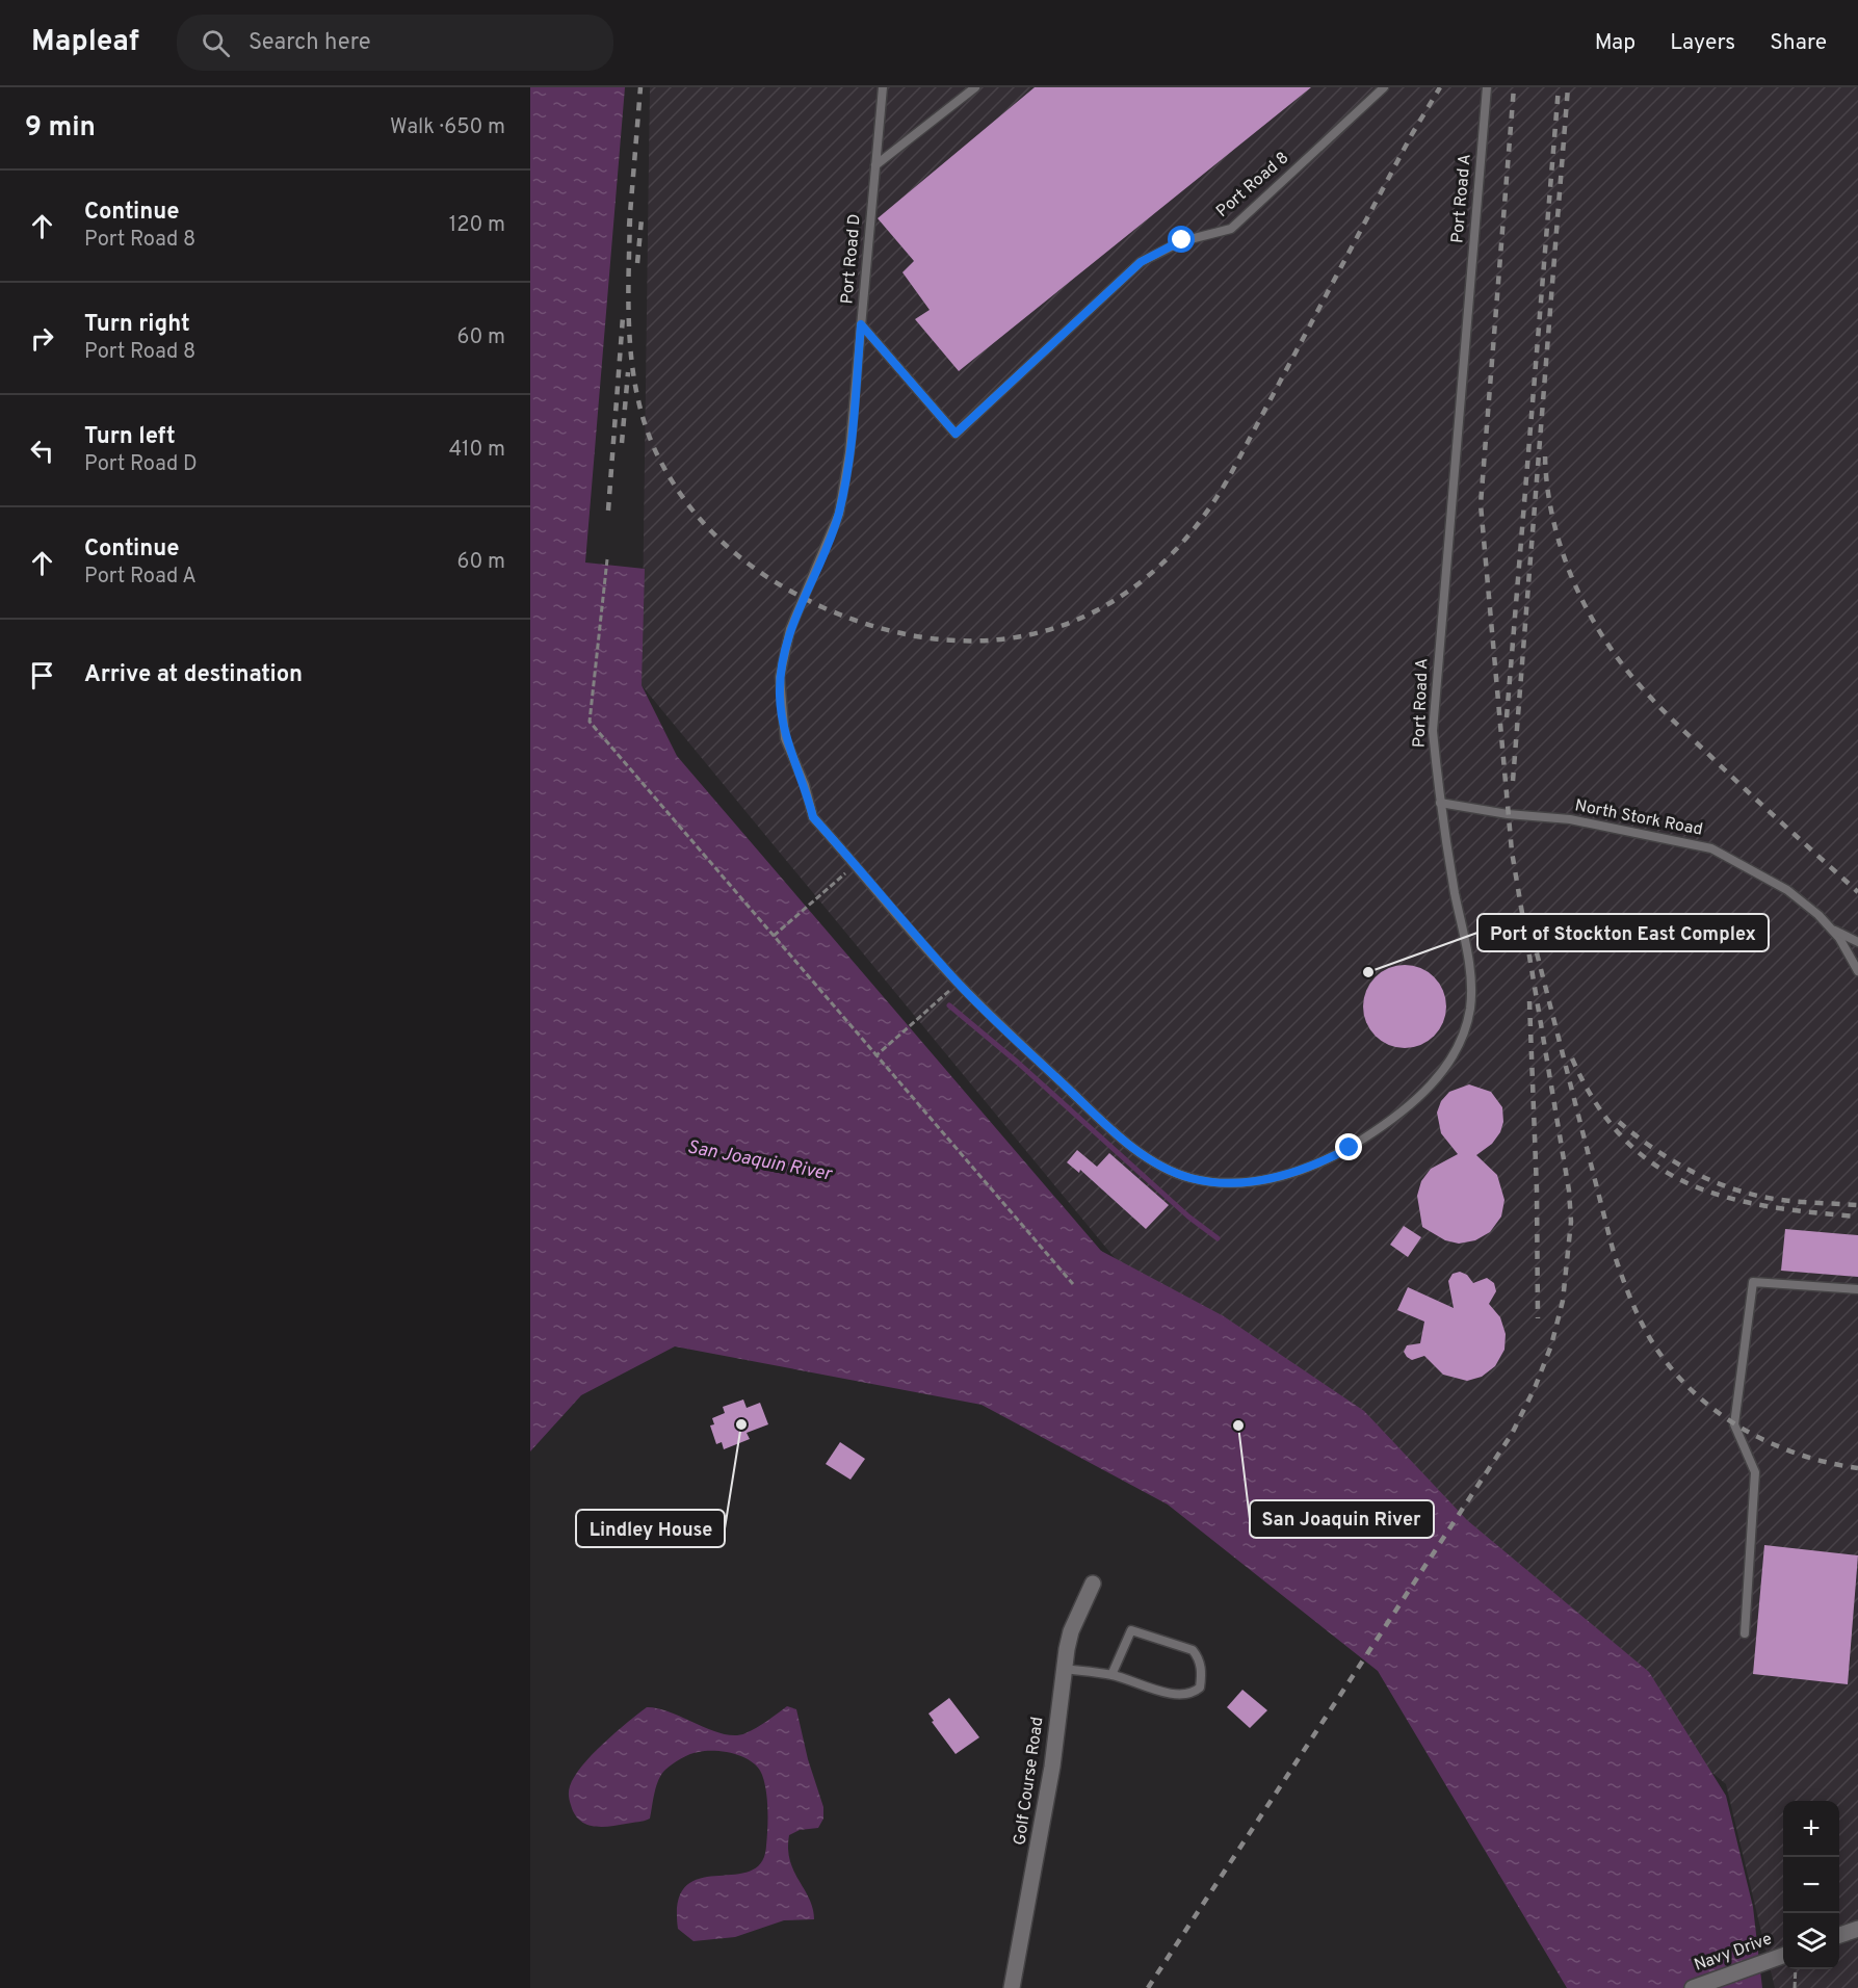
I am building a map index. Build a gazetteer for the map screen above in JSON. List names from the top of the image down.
{
  "streets": {
    "street": ["Golf Course Road", "Navy Drive"],
    "lane": [
      "Port Road 8",
      "Port Road A",
      "Port Road D",
      "North Stork Road"
    ]
  },
  "crossings": [
    ["Port Road 8", "Port Road D"],
    ["Port Road A", "Port Road D"],
    ["Port Road A", "North Stork Road"]
  ],
  "water": ["San Joaquin River"],
  "places": ["Port of Stockton East Complex", "Lindley House", "San Joaquin River"],
  "page": {
    "header": "Mapleaf",
    "search": "Search here",
    "nav": ["Map", "Layers", "Share"],
    "heading": ["9 min", "Walk · 650 m"],
    "list": [
      ["Continue", "Port Road 8", "120 m"],
      ["Turn right", "Port Road 8", "60 m"],
      ["Turn left", "Port Road D", "410 m"],
      ["Continue", "Port Road A", "60 m"],
      "Arrive at destination"
    ],
    "map_buttons": ["+", "−"]
  }
}
